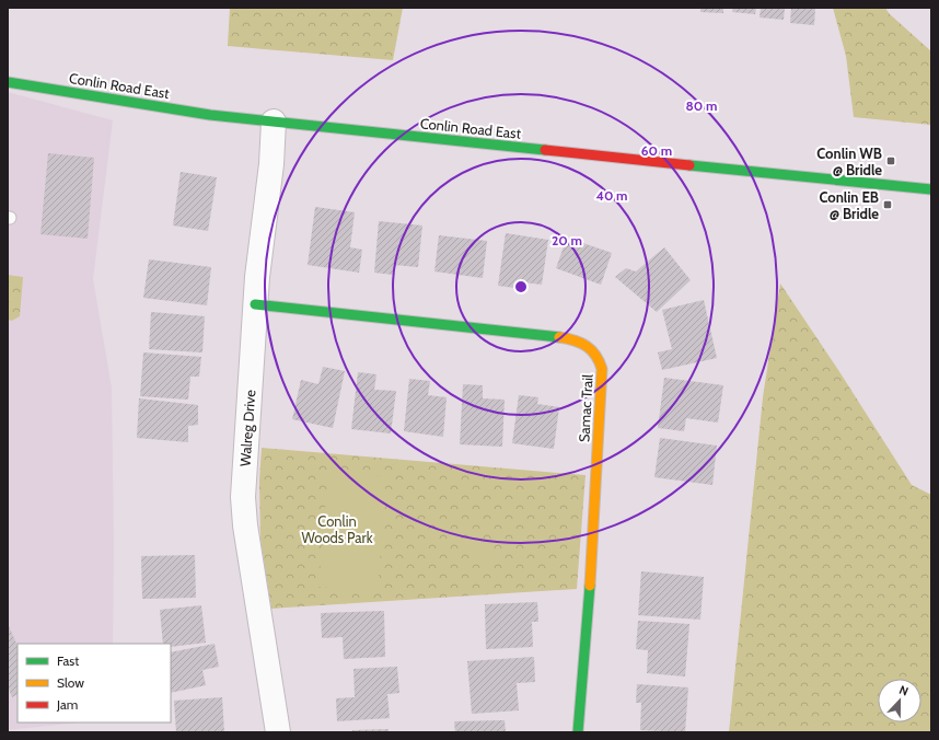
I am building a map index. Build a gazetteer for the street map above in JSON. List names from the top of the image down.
{
  "streets": {
    "street": ["Conlin Road East", "Samac Trail", "Walreg Drive"]
  },
  "crossings": [
    ["Conlin Road East", "Walreg Drive"],
    ["Samac Trail", "Walreg Drive"]
  ],
  "parks": ["Conlin Woods Park"],
  "places": {
    "transit": ["Conlin WB @ Bridle", "Conlin EB @ Bridle"]
  },
  "legend": ["Fast", "Slow", "Jam"],
  "north": "top",
  "rings": [
    "80 m",
    "60 m",
    "40 m",
    "20 m"
  ]
}
